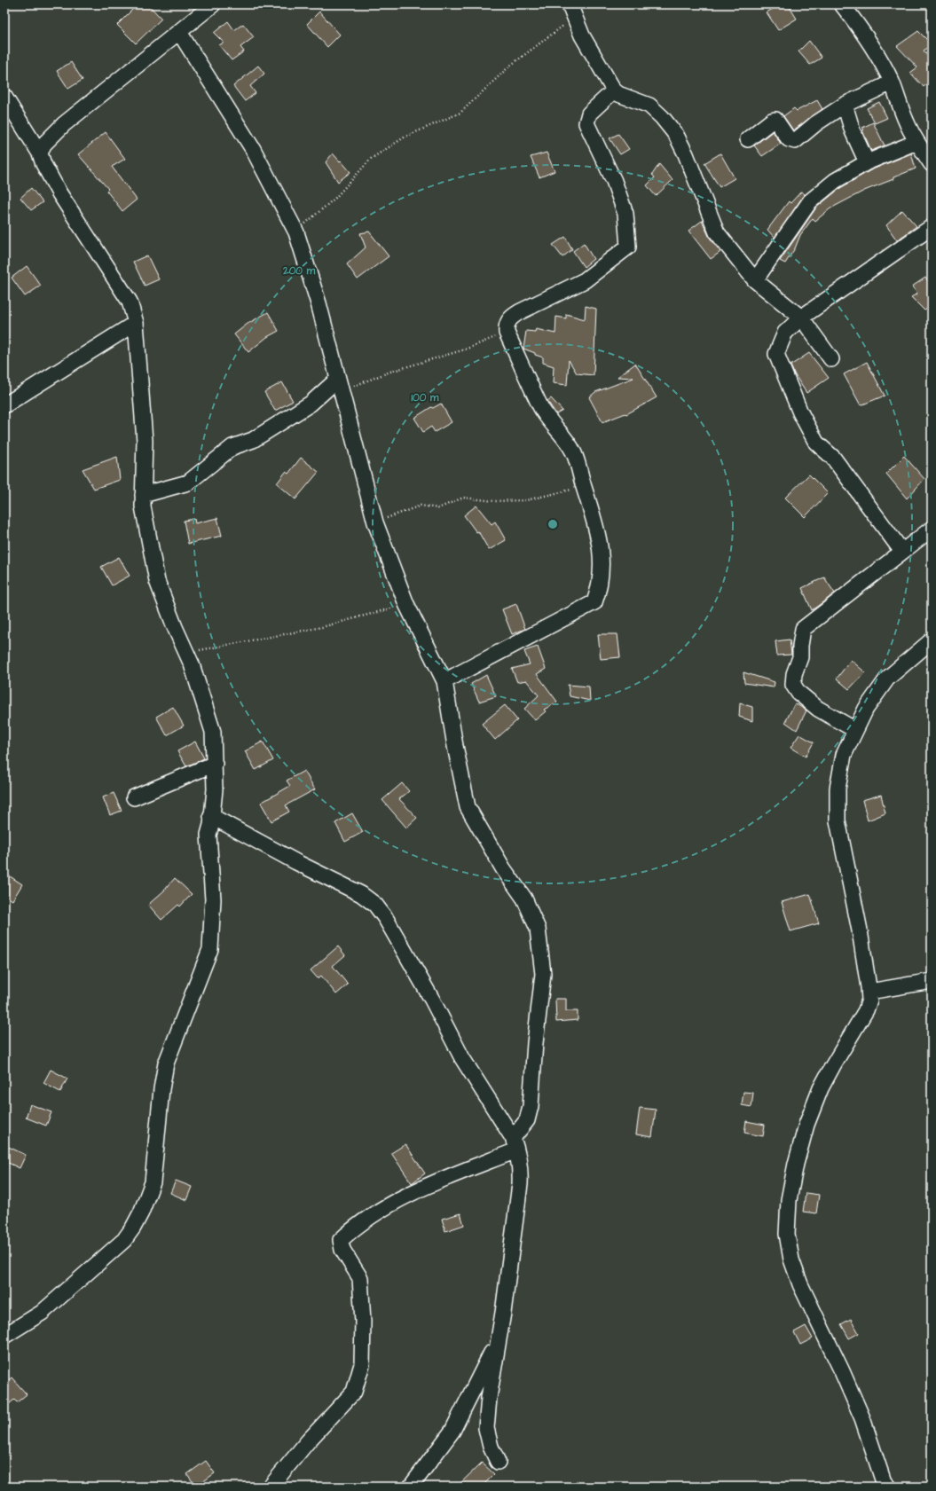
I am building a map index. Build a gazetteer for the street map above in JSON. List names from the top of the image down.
{
  "rings": ["200 m", "100 m"]
}
